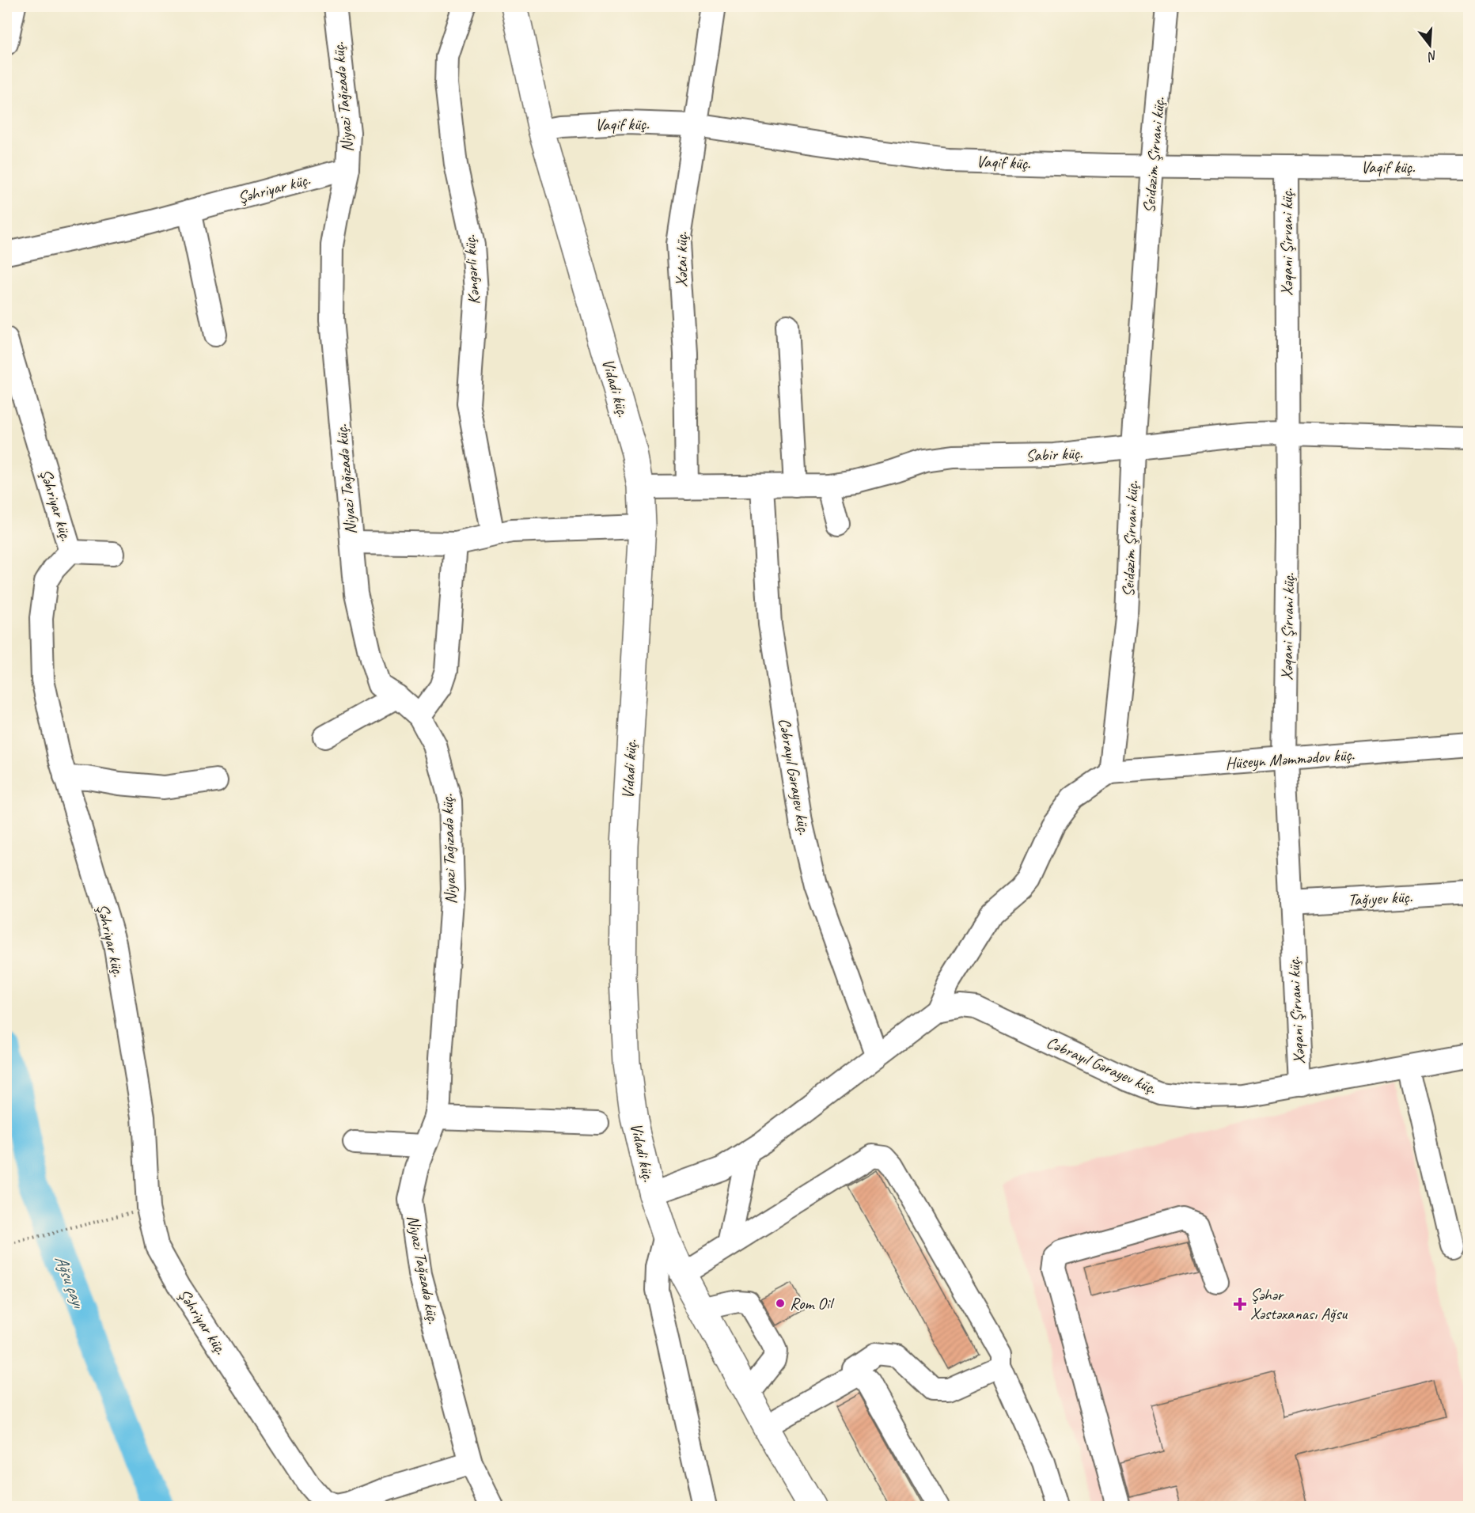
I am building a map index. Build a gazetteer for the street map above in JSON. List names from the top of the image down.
{
  "streets": {
    "main road": ["Vidadi küç."],
    "street": [
      "Niyazi Tağızadə küç.",
      "Vaqif küç.",
      "Seidəzim Şirvani küç.",
      "Şəhriyar küç.",
      "Xəqani Şirvani küç.",
      "Xətai küç.",
      "Kəngərli küç.",
      "Sabir küç.",
      "Hüseyn Məmmədov küç.",
      "Cəbrayıl Gərayev küç.",
      "Tağıyev küç."
    ]
  },
  "crossings": [
    ["Niyazi Tağızadə küç.", "Şəhriyar küç."],
    ["Vaqif küç.", "Seidəzim Şirvani küç."],
    ["Vaqif küç.", "Xəqani Şirvani küç."],
    ["Vaqif küç.", "Xətai küç."],
    ["Vaqif küç.", "Vidadi küç."],
    ["Seidəzim Şirvani küç.", "Sabir küç."],
    ["Seidəzim Şirvani küç.", "Hüseyn Məmmədov küç."],
    ["Xəqani Şirvani küç.", "Sabir küç."],
    ["Xəqani Şirvani küç.", "Hüseyn Məmmədov küç."],
    ["Xəqani Şirvani küç.", "Cəbrayıl Gərayev küç."],
    ["Xəqani Şirvani küç.", "Tağıyev küç."],
    ["Xətai küç.", "Sabir küç."],
    ["Vidadi küç.", "Sabir küç."],
    ["Sabir küç.", "Cəbrayıl Gərayev küç."]
  ],
  "water": ["Ağsu çayı"],
  "places": {
    "other": ["Rom Oil"],
    "health": ["Şəhər Xəstəxanası Ağsu"]
  },
  "north": "bottom"
}
